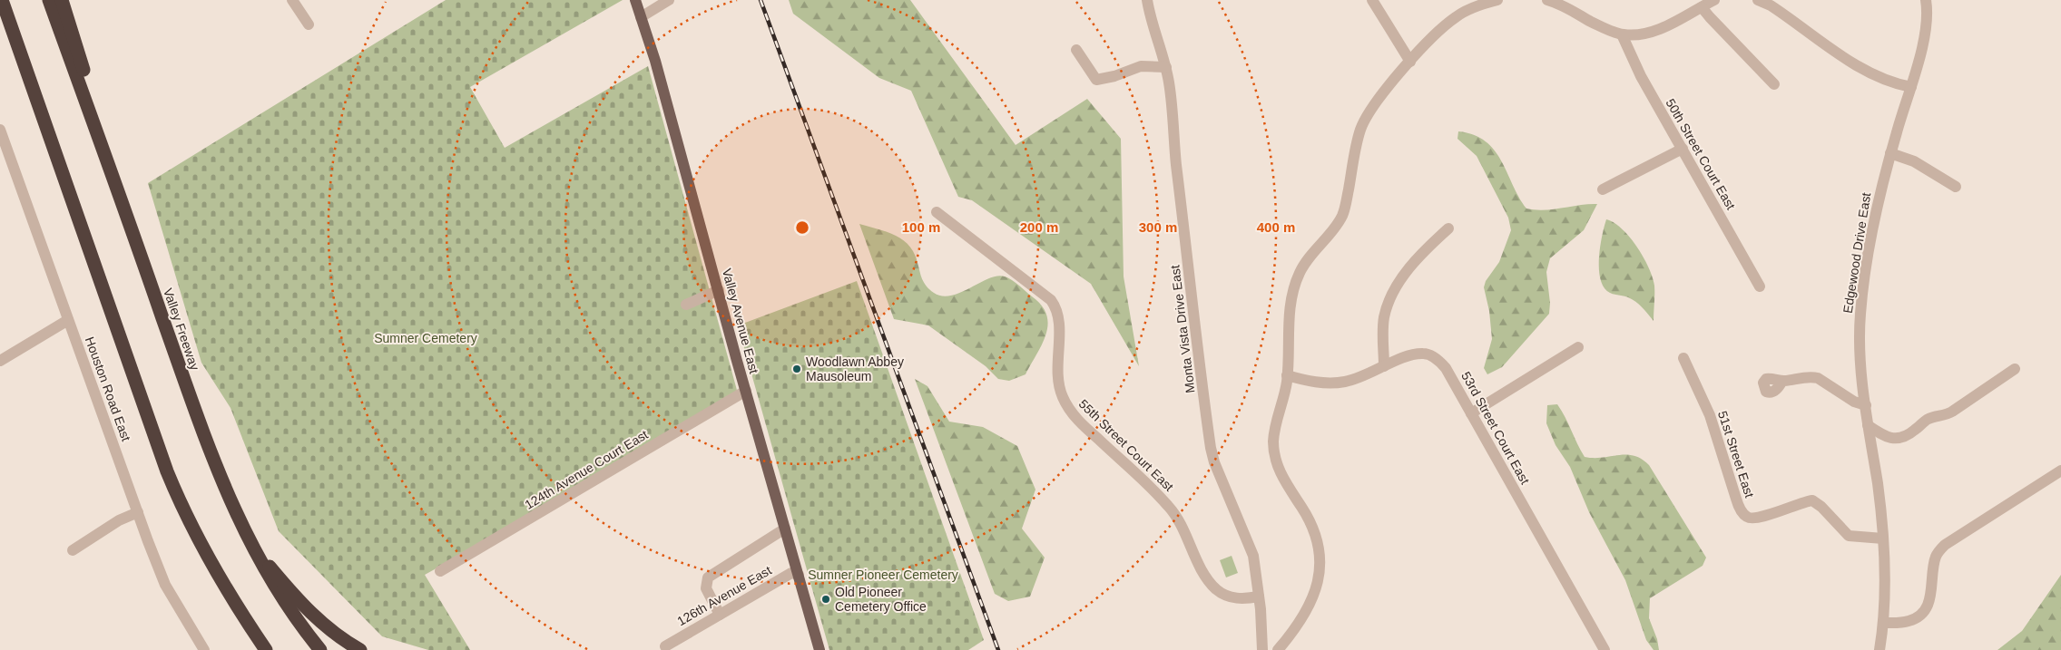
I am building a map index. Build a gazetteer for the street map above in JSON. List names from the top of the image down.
{
  "streets": {
    "highway": ["Valley Freeway"],
    "main road": ["Valley Avenue East"],
    "street": [
      "50th Street Court East",
      "Edgewood Drive East",
      "Monta Vista Drive East",
      "Houston Road East",
      "53rd Street Court East",
      "55th Street Court East",
      "51st Street East",
      "124th Avenue Court East",
      "126th Avenue East"
    ]
  },
  "crossings": [
    ["Edgewood Drive East", "51st Street East"],
    ["Valley Avenue East", "124th Avenue Court East"],
    ["Valley Avenue East", "126th Avenue East"],
    ["Monta Vista Drive East", "55th Street Court East"]
  ],
  "parks": ["Sumner Cemetery", "Sumner Pioneer Cemetery"],
  "places": ["Woodlawn Abbey Mausoleum", "Old Pioneer Cemetery Office"],
  "rings": [
    "100 m",
    "200 m",
    "300 m",
    "400 m"
  ]
}
